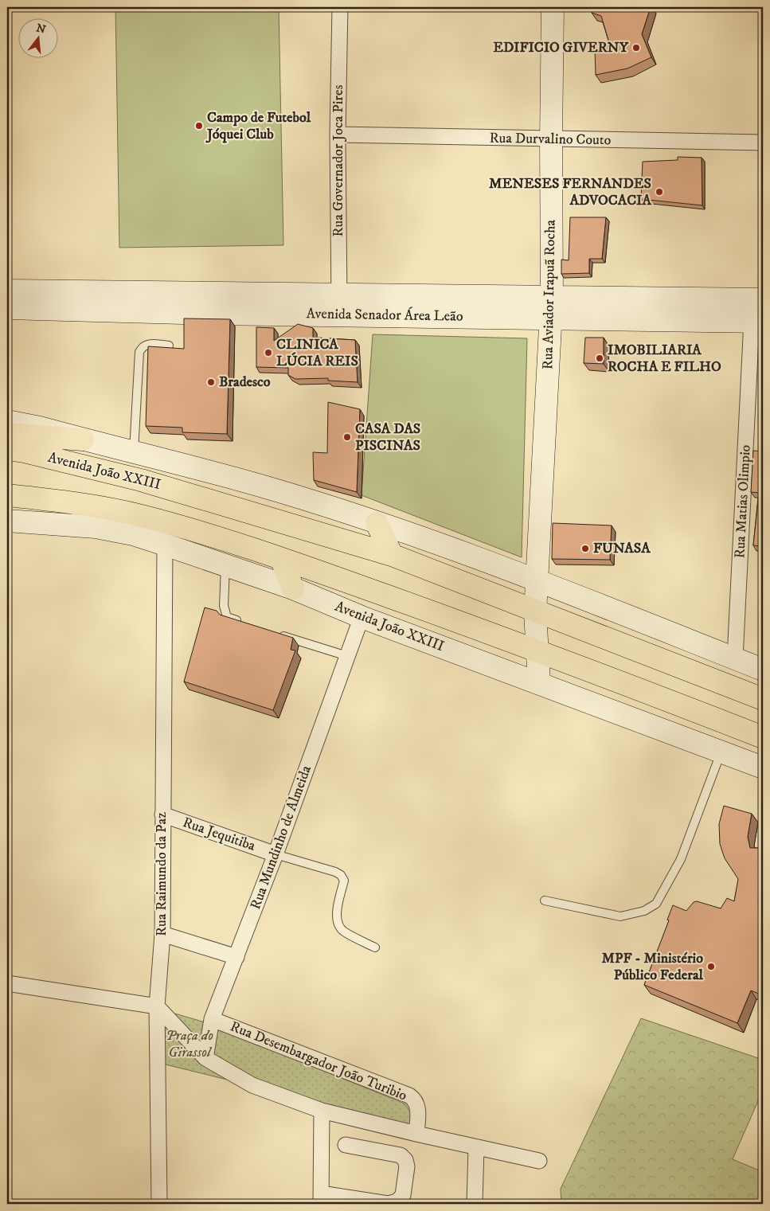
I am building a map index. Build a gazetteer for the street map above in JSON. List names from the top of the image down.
{
  "streets": {
    "main road": ["Avenida João XXIII"],
    "street": [
      "Rua Durvalino Couto",
      "Rua Governador Joca Pires",
      "Rua Aviador Irapuã Rocha",
      "Avenida Senador Área Leão",
      "Rua Matias Olimpio",
      "Rua Jequitiba",
      "Rua Mundinho de Almeida",
      "Rua Raimundo da Paz",
      "Rua Desembargador João Turibio"
    ]
  },
  "crossings": [
    ["Rua Durvalino Couto", "Rua Governador Joca Pires"],
    ["Rua Durvalino Couto", "Rua Aviador Irapuã Rocha"],
    ["Rua Governador Joca Pires", "Avenida Senador Área Leão"],
    ["Rua Aviador Irapuã Rocha", "Avenida Senador Área Leão"],
    ["Rua Aviador Irapuã Rocha", "Avenida João XXIII"],
    ["Avenida Senador Área Leão", "Rua Matias Olimpio"],
    ["Avenida João XXIII", "Rua Matias Olimpio"],
    ["Avenida João XXIII", "Rua Mundinho de Almeida"],
    ["Avenida João XXIII", "Rua Raimundo da Paz"],
    ["Rua Jequitiba", "Rua Mundinho de Almeida"],
    ["Rua Jequitiba", "Rua Raimundo da Paz"],
    ["Rua Mundinho de Almeida", "Rua Desembargador João Turibio"]
  ],
  "parks": ["Praça do Girassol"],
  "places": [
    "EDIFICIO GIVERNY",
    "Campo de Futebol Jóquei Club",
    "MENESES FERNANDES ADVOCACIA",
    "CLINICA LÚCIA REIS",
    "IMOBILIARIA ROCHA E FILHO",
    "Bradesco",
    "CASA DAS PISCINAS",
    "FUNASA",
    "MPF - Ministério Público Federal"
  ],
  "north": "top"
}
